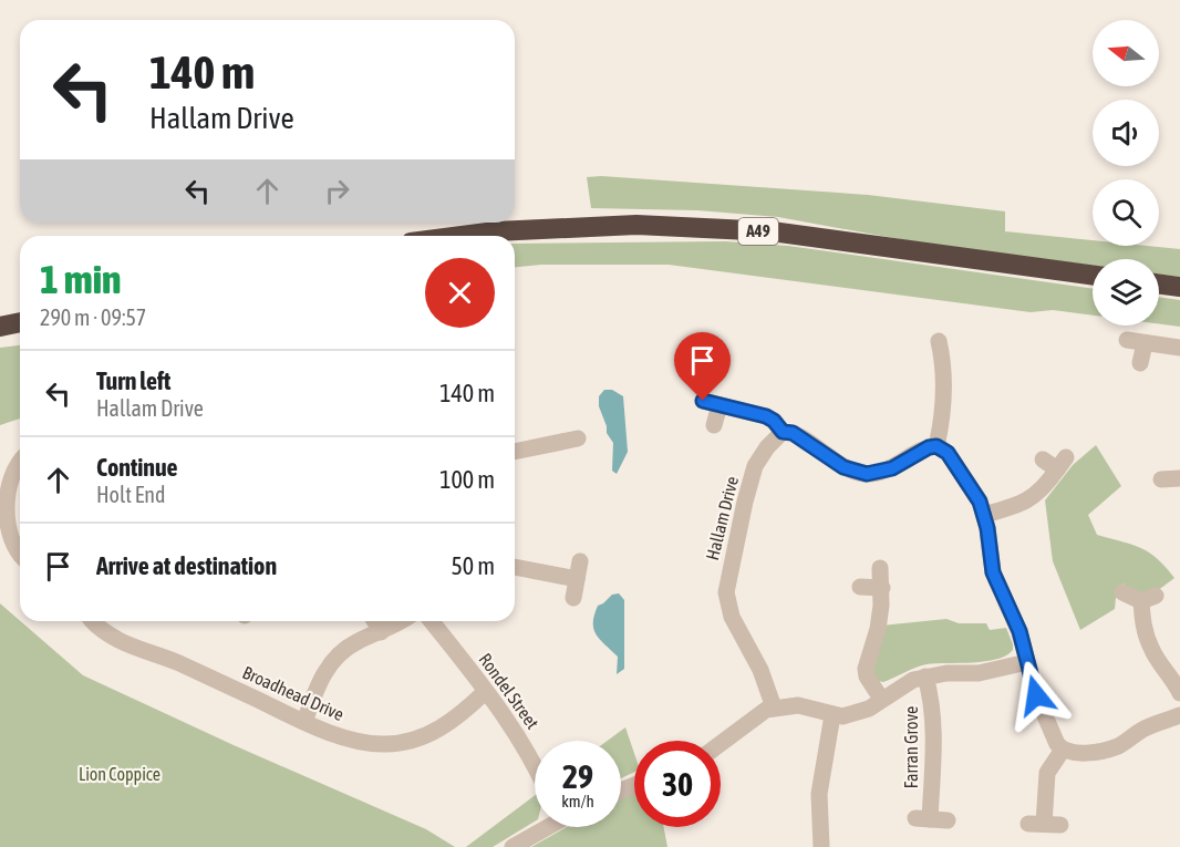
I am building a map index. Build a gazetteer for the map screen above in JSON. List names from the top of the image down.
{
  "streets": {
    "highway": ["A49"],
    "street": [
      "Hallam Drive",
      "Rondel Street",
      "Broadhead Drive",
      "Farran Grove"
    ]
  },
  "crossings": [
    ["Rondel Street", "Broadhead Drive"]
  ],
  "parks": ["Lion Coppice"],
  "north": "left",
  "page": {
    "turn": ["140 m", "Hallam Drive"],
    "heading": ["1 min", "290 m · 09:57"],
    "list": [
      {
        "name": "Turn left",
        "note": "Hallam Drive",
        "value": "140 m"
      },
      {
        "name": "Continue",
        "note": "Holt End",
        "value": "100 m"
      },
      {
        "name": "Arrive at destination",
        "value": "50 m"
      }
    ],
    "speed": "29 km/h",
    "limit": "30"
  }
}
